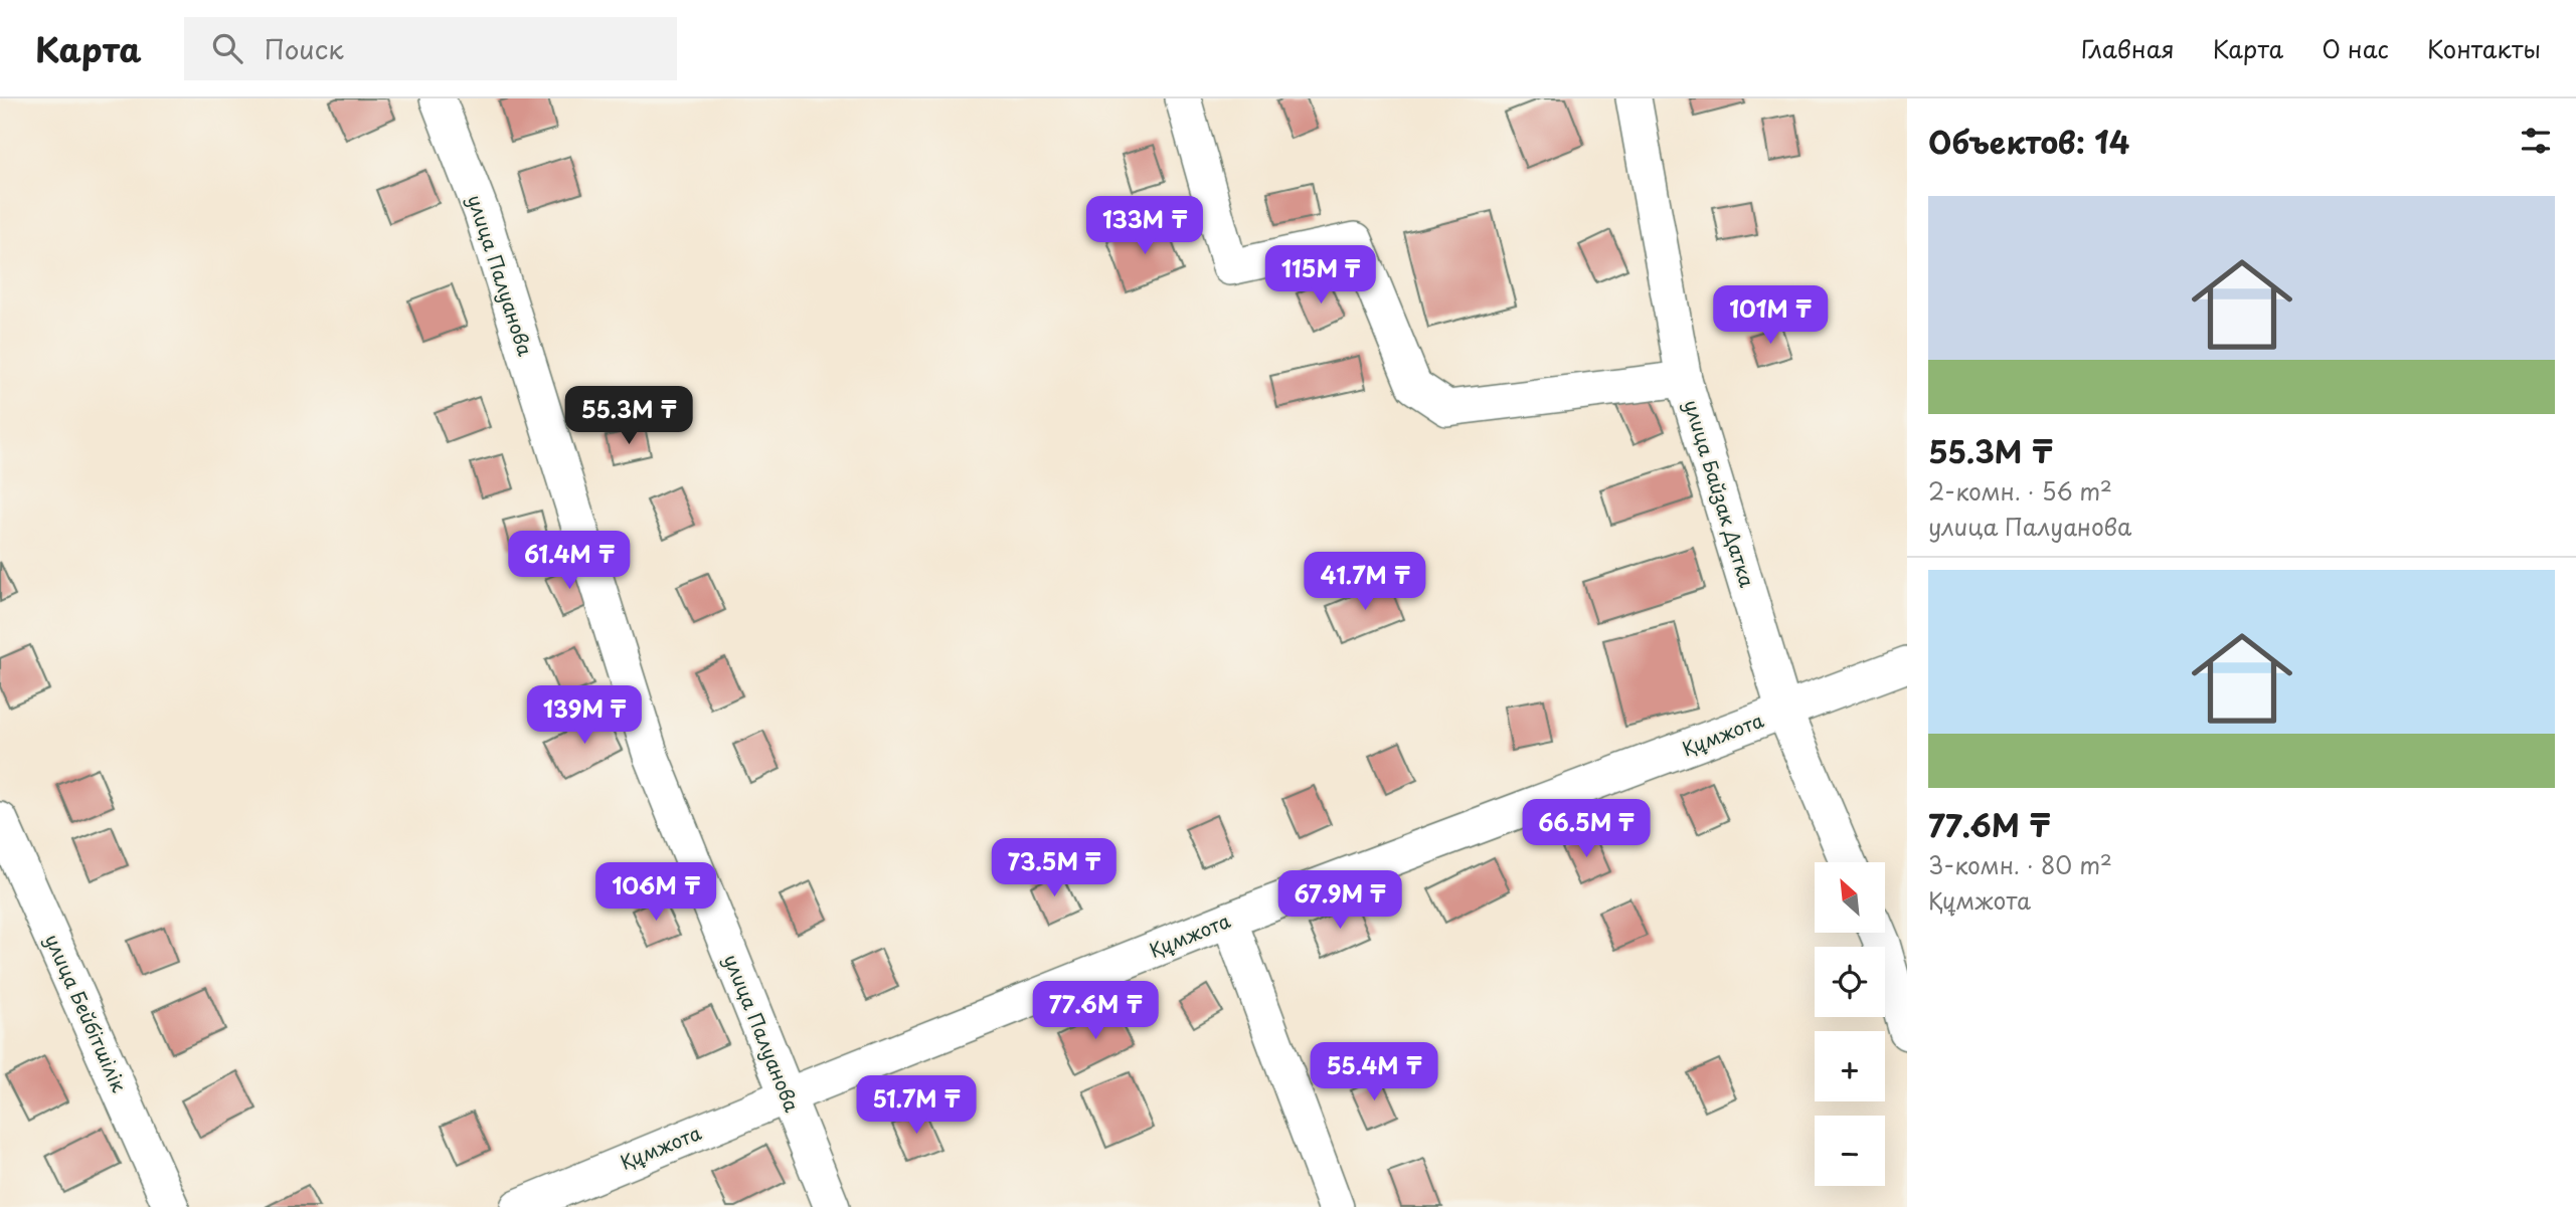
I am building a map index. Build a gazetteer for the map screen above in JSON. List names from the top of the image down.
{
  "streets": {
    "street": [
      "улица Палуанова",
      "улица Байзак Датка",
      "Құмжота",
      "улица Бейбітшілік"
    ]
  },
  "crossings": [
    ["улица Палуанова", "Құмжота"],
    ["улица Байзак Датка", "Құмжота"]
  ],
  "north": "top left",
  "page": {
    "header": "Карта",
    "search": "Поиск",
    "nav": [
      "Главная",
      "Карта",
      "О нас",
      "Контакты"
    ],
    "heading": "Объектов: 14",
    "list": [
      {
        "name": "55.3M ₸",
        "note": "2-комн. · 56 m² · улица Палуанова"
      },
      {
        "name": "77.6M ₸",
        "note": "3-комн. · 80 m² · Құмжота"
      }
    ],
    "price": [
      "133M ₸",
      "115M ₸",
      "101M ₸",
      "55.3M ₸",
      "61.4M ₸",
      "41.7M ₸",
      "139M ₸",
      "66.5M ₸",
      "73.5M ₸",
      "106M ₸",
      "67.9M ₸",
      "77.6M ₸",
      "55.4M ₸",
      "51.7M ₸"
    ],
    "map_buttons": ["+", "−"]
  }
}
